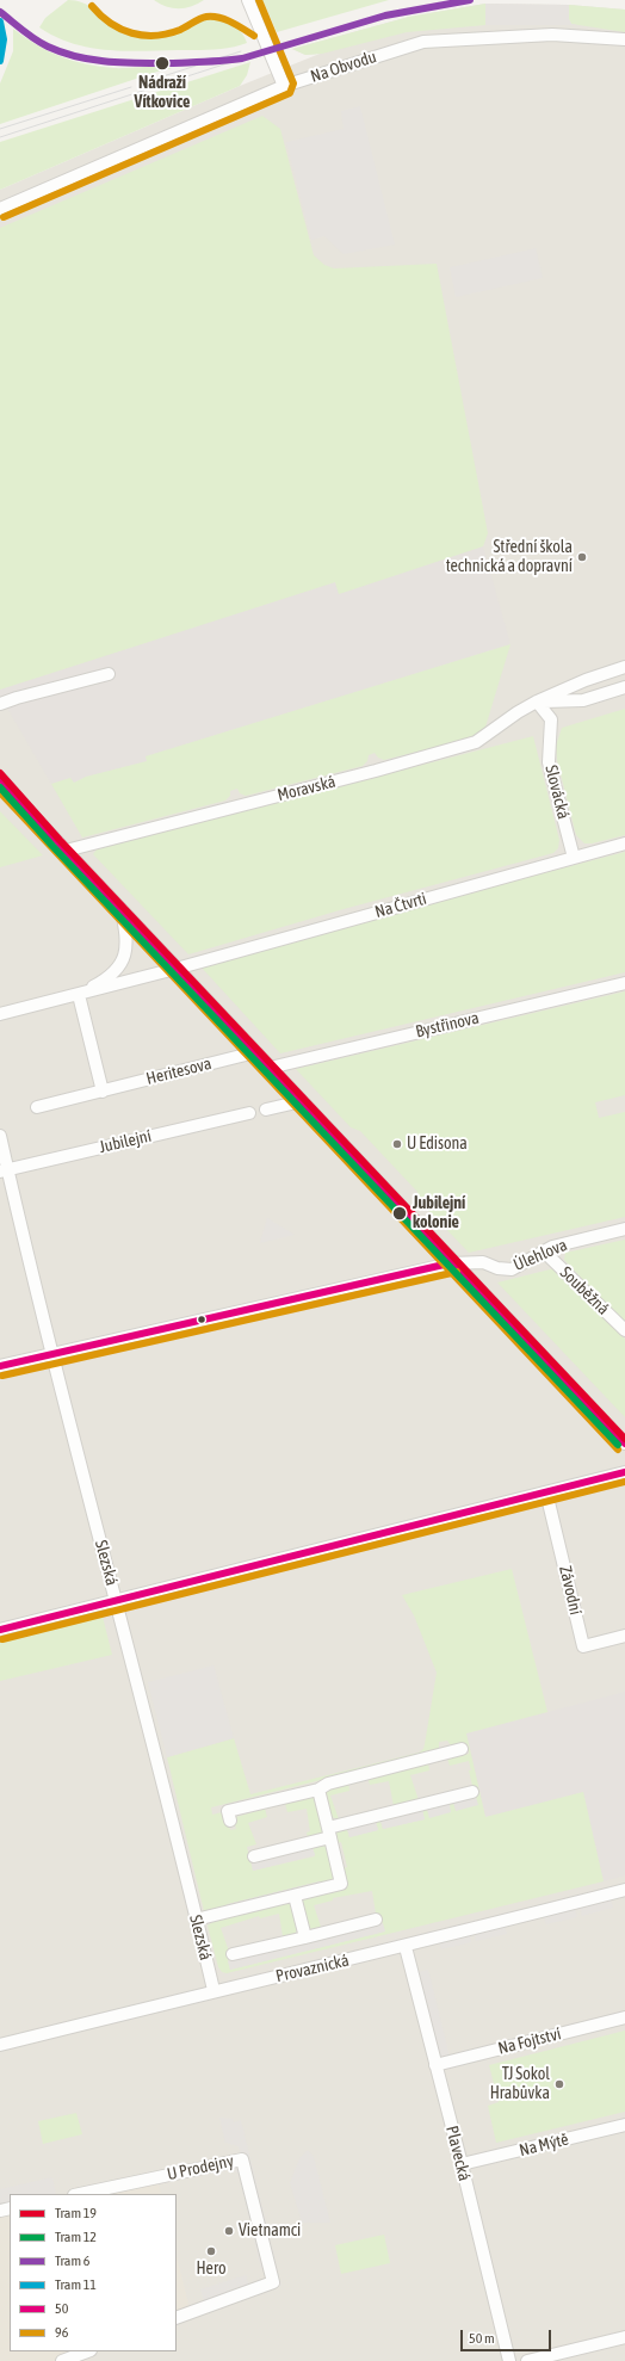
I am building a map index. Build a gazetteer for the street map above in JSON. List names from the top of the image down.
{
  "streets": {
    "street": [
      "Na Obvodu",
      "Moravská",
      "Slovácká",
      "Na Čtvrti",
      "Bystřinova",
      "Heritesova",
      "Jubilejní",
      "Úlehlova",
      "Souběžná",
      "Slezská",
      "Závodní",
      "Provaznická",
      "Na Fojtství",
      "Na Mýtě",
      "Plavecká",
      "U Prodejny"
    ]
  },
  "crossings": [
    ["Moravská", "Slovácká"],
    ["Slovácká", "Na Čtvrti"],
    ["Jubilejní", "Slezská"],
    ["Úlehlova", "Souběžná"],
    ["Úlehlova", "Slezská"],
    ["Slezská", "Provaznická"],
    ["Provaznická", "Plavecká"],
    ["Na Fojtství", "Plavecká"],
    ["Na Mýtě", "Plavecká"]
  ],
  "places": [
    "Nádraží Vítkovice",
    "Střední škola technická a dopravní",
    "U Edisona",
    "Jubilejní kolonie",
    "TJ Sokol Hrabůvka",
    "Vietnamci",
    "Hero"
  ],
  "lines": [
    "tram line 6",
    "transit line 96",
    "tram line 11",
    "tram line 19",
    "transit line 50",
    "tram line 12"
  ],
  "legend": [
    "Tram 19",
    "Tram 12",
    "Tram 6",
    "Tram 11",
    "50",
    "96"
  ],
  "scale_bar": "50 m"
}
